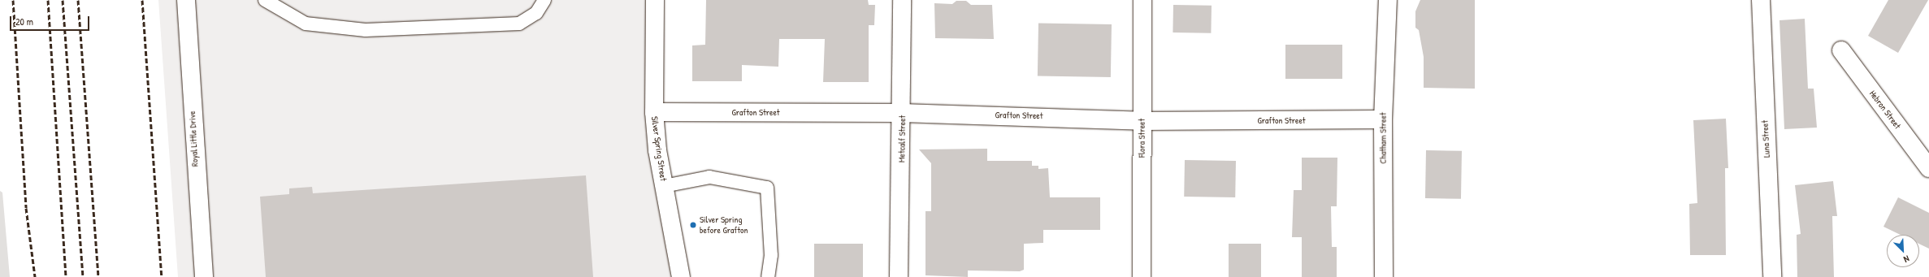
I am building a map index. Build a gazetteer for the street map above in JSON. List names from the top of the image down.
{
  "streets": {
    "street": [
      "Hebron Street",
      "Grafton Street",
      "Flora Street",
      "Chatham Street",
      "Royal Little Drive",
      "Metcalf Street",
      "Luna Street",
      "Silver Spring Street"
    ]
  },
  "crossings": [
    ["Grafton Street", "Flora Street"],
    ["Grafton Street", "Chatham Street"],
    ["Grafton Street", "Metcalf Street"],
    ["Grafton Street", "Silver Spring Street"]
  ],
  "places": ["Silver Spring before Grafton"],
  "scale_bar": "20 m",
  "north": "bottom right"
}
